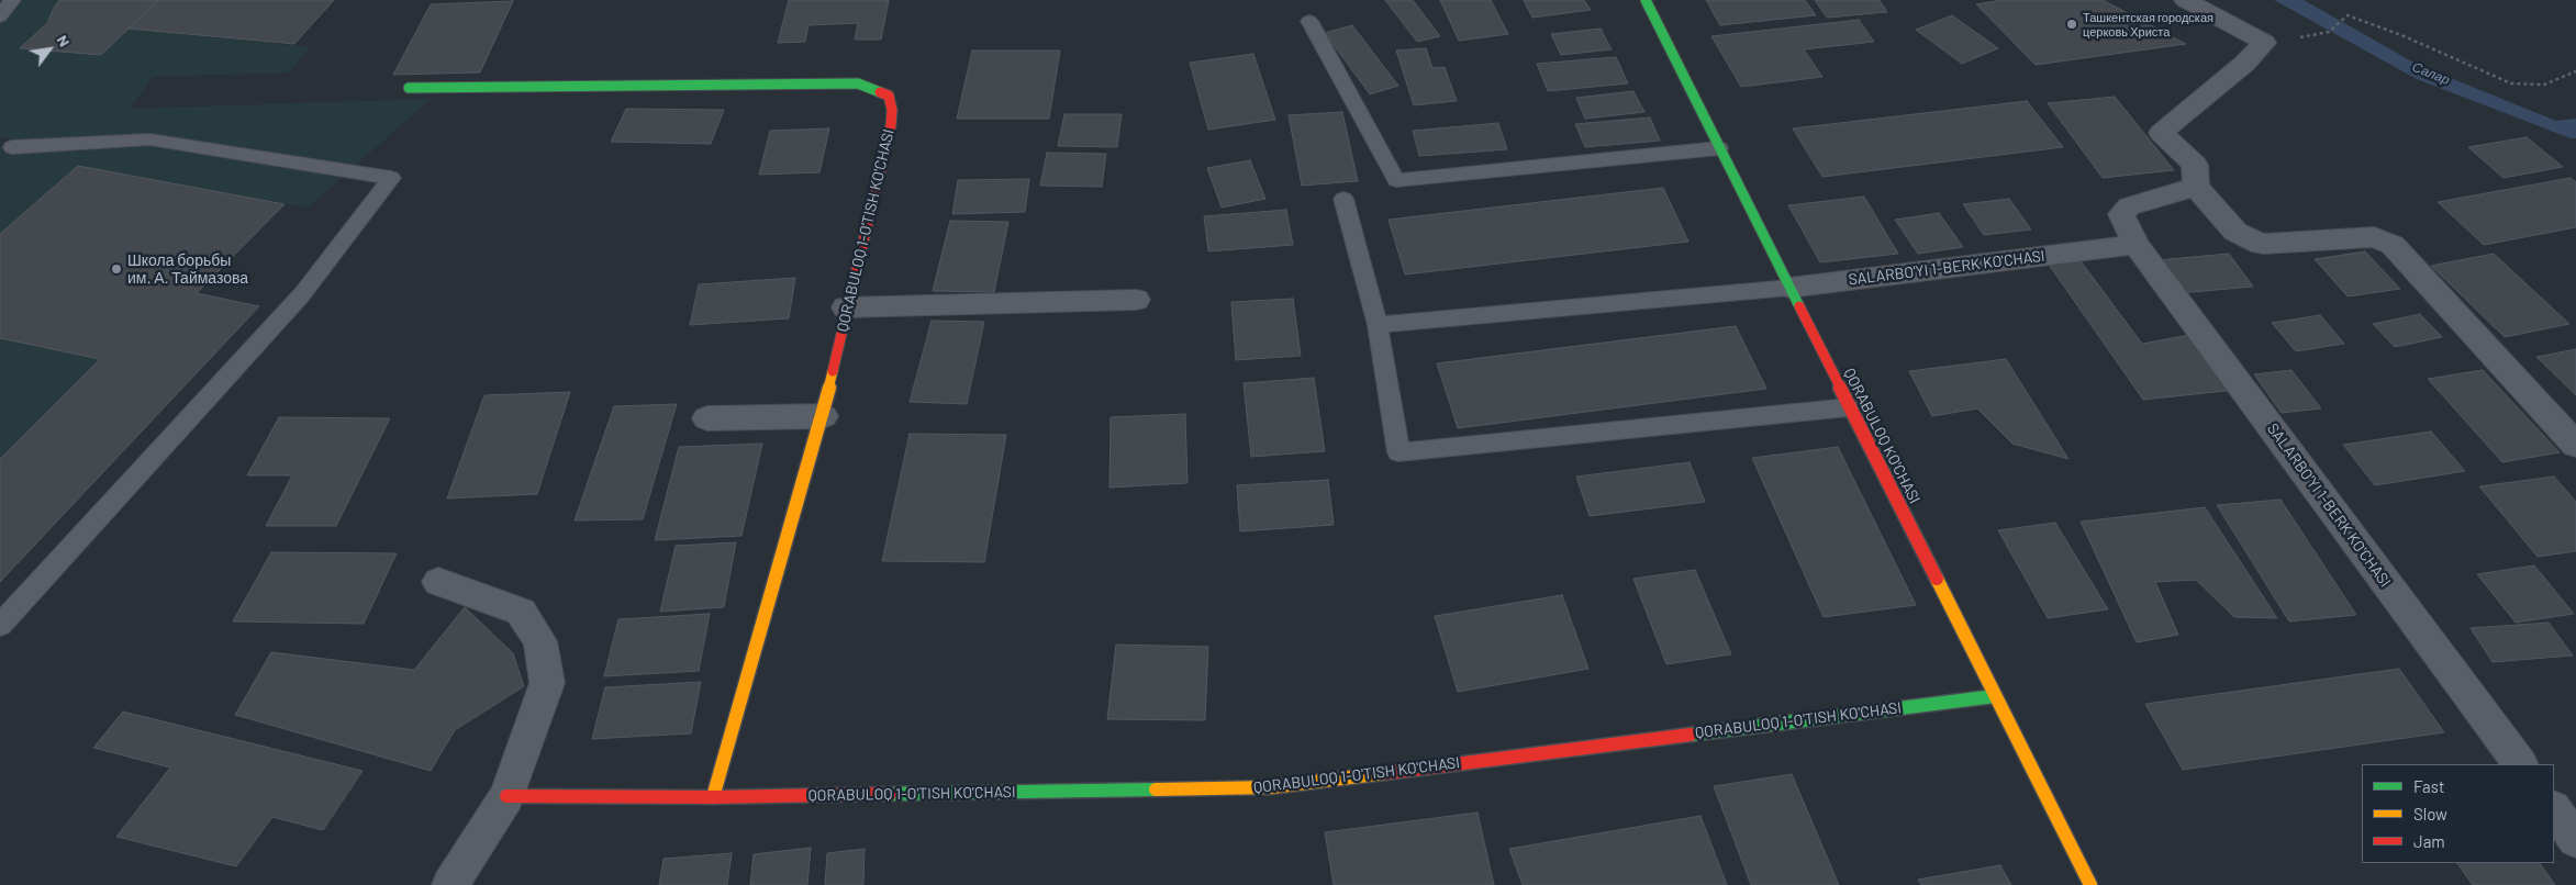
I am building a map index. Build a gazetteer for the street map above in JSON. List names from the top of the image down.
{
  "streets": {
    "street": ["QORABULOQ 1-O'TISH KO'CHASI", "SALARBO'YI 1-BERK KO'CHASI", "QORABULOQ KO'CHASI"]
  },
  "crossings": [
    ["QORABULOQ 1-O'TISH KO'CHASI", "QORABULOQ KO'CHASI"],
    ["SALARBO'YI 1-BERK KO'CHASI", "QORABULOQ KO'CHASI"]
  ],
  "water": ["Салар"],
  "places": ["Ташкентская городская церковь Христа", "Школа борьбы им. А. Таймазова"],
  "legend": ["Fast", "Slow", "Jam"],
  "north": "top right"
}
